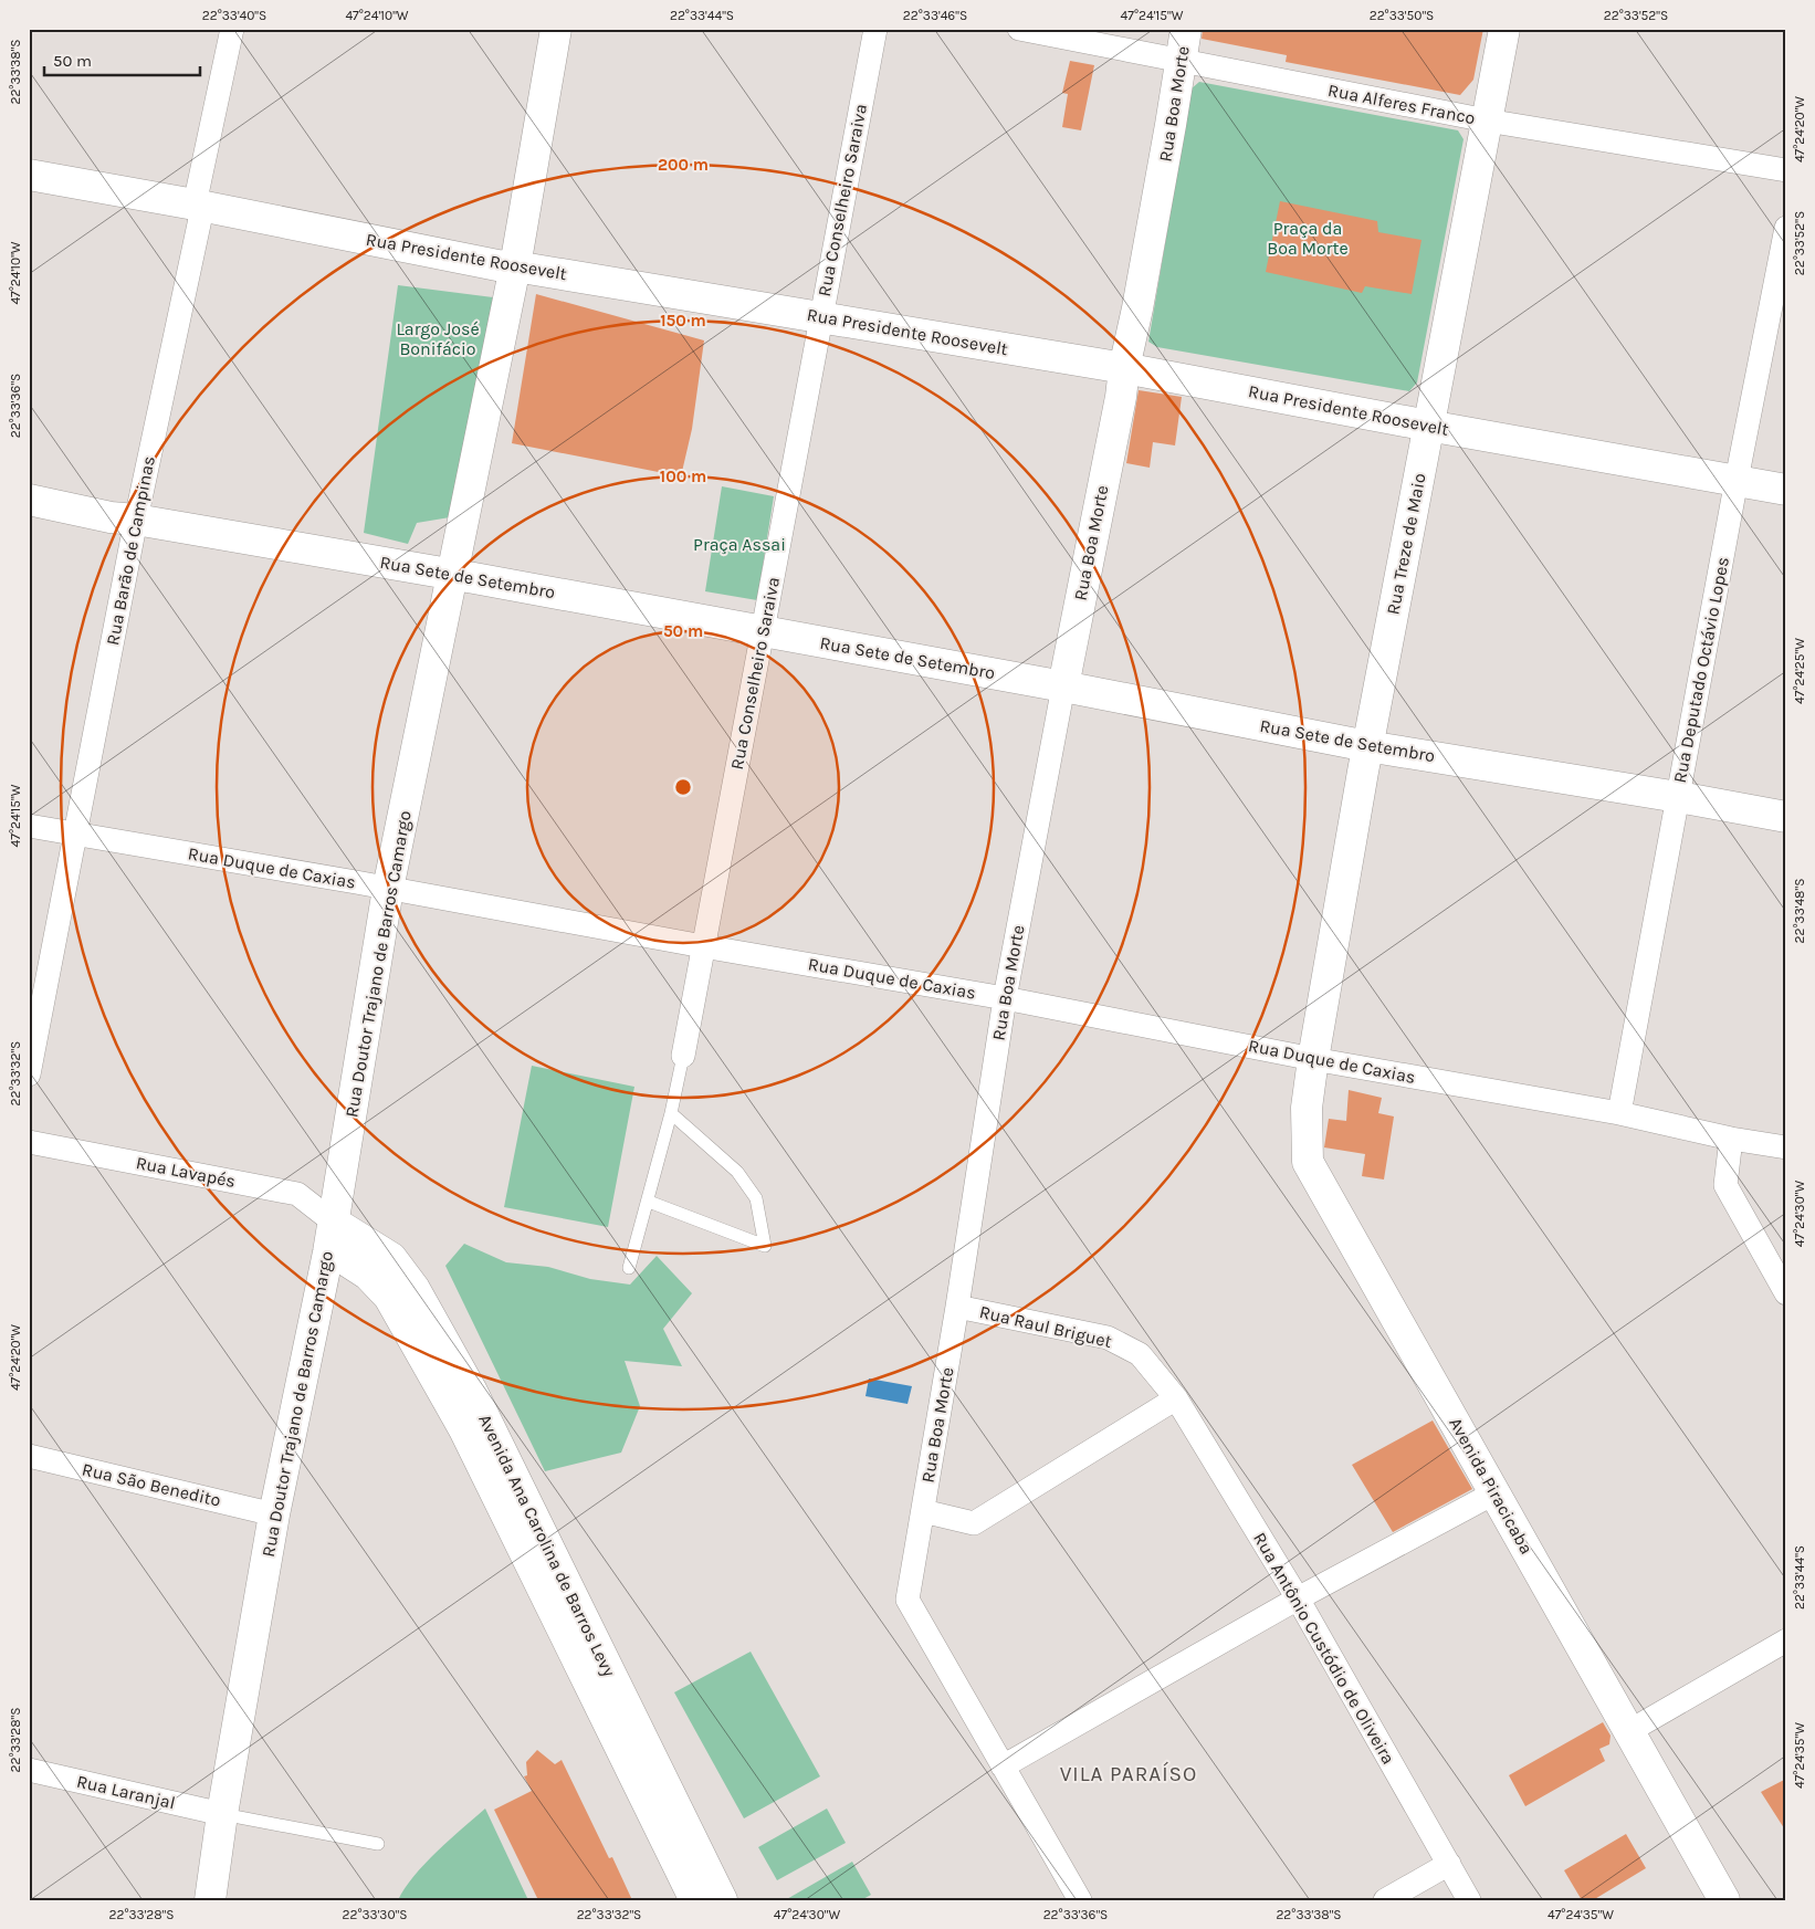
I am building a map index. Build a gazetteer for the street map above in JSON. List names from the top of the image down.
{
  "streets": {
    "main road": [
      "Rua Boa Morte",
      "Rua Presidente Roosevelt",
      "Rua Treze de Maio",
      "Rua Sete de Setembro",
      "Rua Doutor Trajano de Barros Camargo",
      "Avenida Piracicaba",
      "Avenida Ana Carolina de Barros Levy"
    ],
    "street": [
      "Rua Alferes Franco",
      "Rua Conselheiro Saraiva",
      "Rua Barão de Campinas",
      "Rua Deputado Octávio Lopes",
      "Rua Duque de Caxias",
      "Rua Lavapés",
      "Rua Raul Briguet",
      "Rua São Benedito",
      "Rua Antônio Custódio de Oliveira",
      "Rua Laranjal"
    ]
  },
  "crossings": [
    ["Rua Boa Morte", "Rua Alferes Franco"],
    ["Rua Boa Morte", "Rua Presidente Roosevelt"],
    ["Rua Boa Morte", "Rua Sete de Setembro"],
    ["Rua Boa Morte", "Rua Duque de Caxias"],
    ["Rua Boa Morte", "Rua Raul Briguet"],
    ["Rua Alferes Franco", "Rua Treze de Maio"],
    ["Rua Conselheiro Saraiva", "Rua Presidente Roosevelt"],
    ["Rua Conselheiro Saraiva", "Rua Sete de Setembro"],
    ["Rua Conselheiro Saraiva", "Rua Duque de Caxias"],
    ["Rua Presidente Roosevelt", "Rua Treze de Maio"],
    ["Rua Presidente Roosevelt", "Rua Barão de Campinas"],
    ["Rua Presidente Roosevelt", "Rua Deputado Octávio Lopes"],
    ["Rua Presidente Roosevelt", "Rua Doutor Trajano de Barros Camargo"],
    ["Rua Treze de Maio", "Rua Sete de Setembro"],
    ["Rua Treze de Maio", "Rua Duque de Caxias"],
    ["Rua Treze de Maio", "Avenida Piracicaba"],
    ["Rua Barão de Campinas", "Rua Sete de Setembro"],
    ["Rua Barão de Campinas", "Rua Duque de Caxias"],
    ["Rua Sete de Setembro", "Rua Deputado Octávio Lopes"],
    ["Rua Sete de Setembro", "Rua Doutor Trajano de Barros Camargo"],
    ["Rua Deputado Octávio Lopes", "Rua Duque de Caxias"],
    ["Rua Duque de Caxias", "Rua Doutor Trajano de Barros Camargo"],
    ["Rua Duque de Caxias", "Avenida Piracicaba"],
    ["Rua Doutor Trajano de Barros Camargo", "Rua Lavapés"],
    ["Rua Doutor Trajano de Barros Camargo", "Rua São Benedito"],
    ["Rua Doutor Trajano de Barros Camargo", "Avenida Ana Carolina de Barros Levy"],
    ["Rua Doutor Trajano de Barros Camargo", "Rua Laranjal"],
    ["Rua Lavapés", "Avenida Ana Carolina de Barros Levy"],
    ["Rua Raul Briguet", "Rua Antônio Custódio de Oliveira"]
  ],
  "districts": ["VILA PARAÍSO"],
  "parks": ["Praça da Boa Morte", "Largo José Bonifácio", "Praça Assai"],
  "scale_bar": "50 m",
  "coordinates": [
    "22°33'40\"S",
    "47°24'10\"W",
    "22°33'44\"S",
    "22°33'46\"S",
    "47°24'15\"W",
    "22°33'50\"S",
    "22°33'52\"S",
    "22°33'38\"S",
    "47°24'20\"W",
    "22°33'36\"S",
    "47°24'25\"W",
    "22°33'48\"S",
    "22°33'32\"S",
    "47°24'30\"W",
    "22°33'28\"S",
    "47°24'35\"W",
    "22°33'30\"S"
  ],
  "rings": [
    "200 m",
    "150 m",
    "100 m",
    "50 m"
  ]
}
